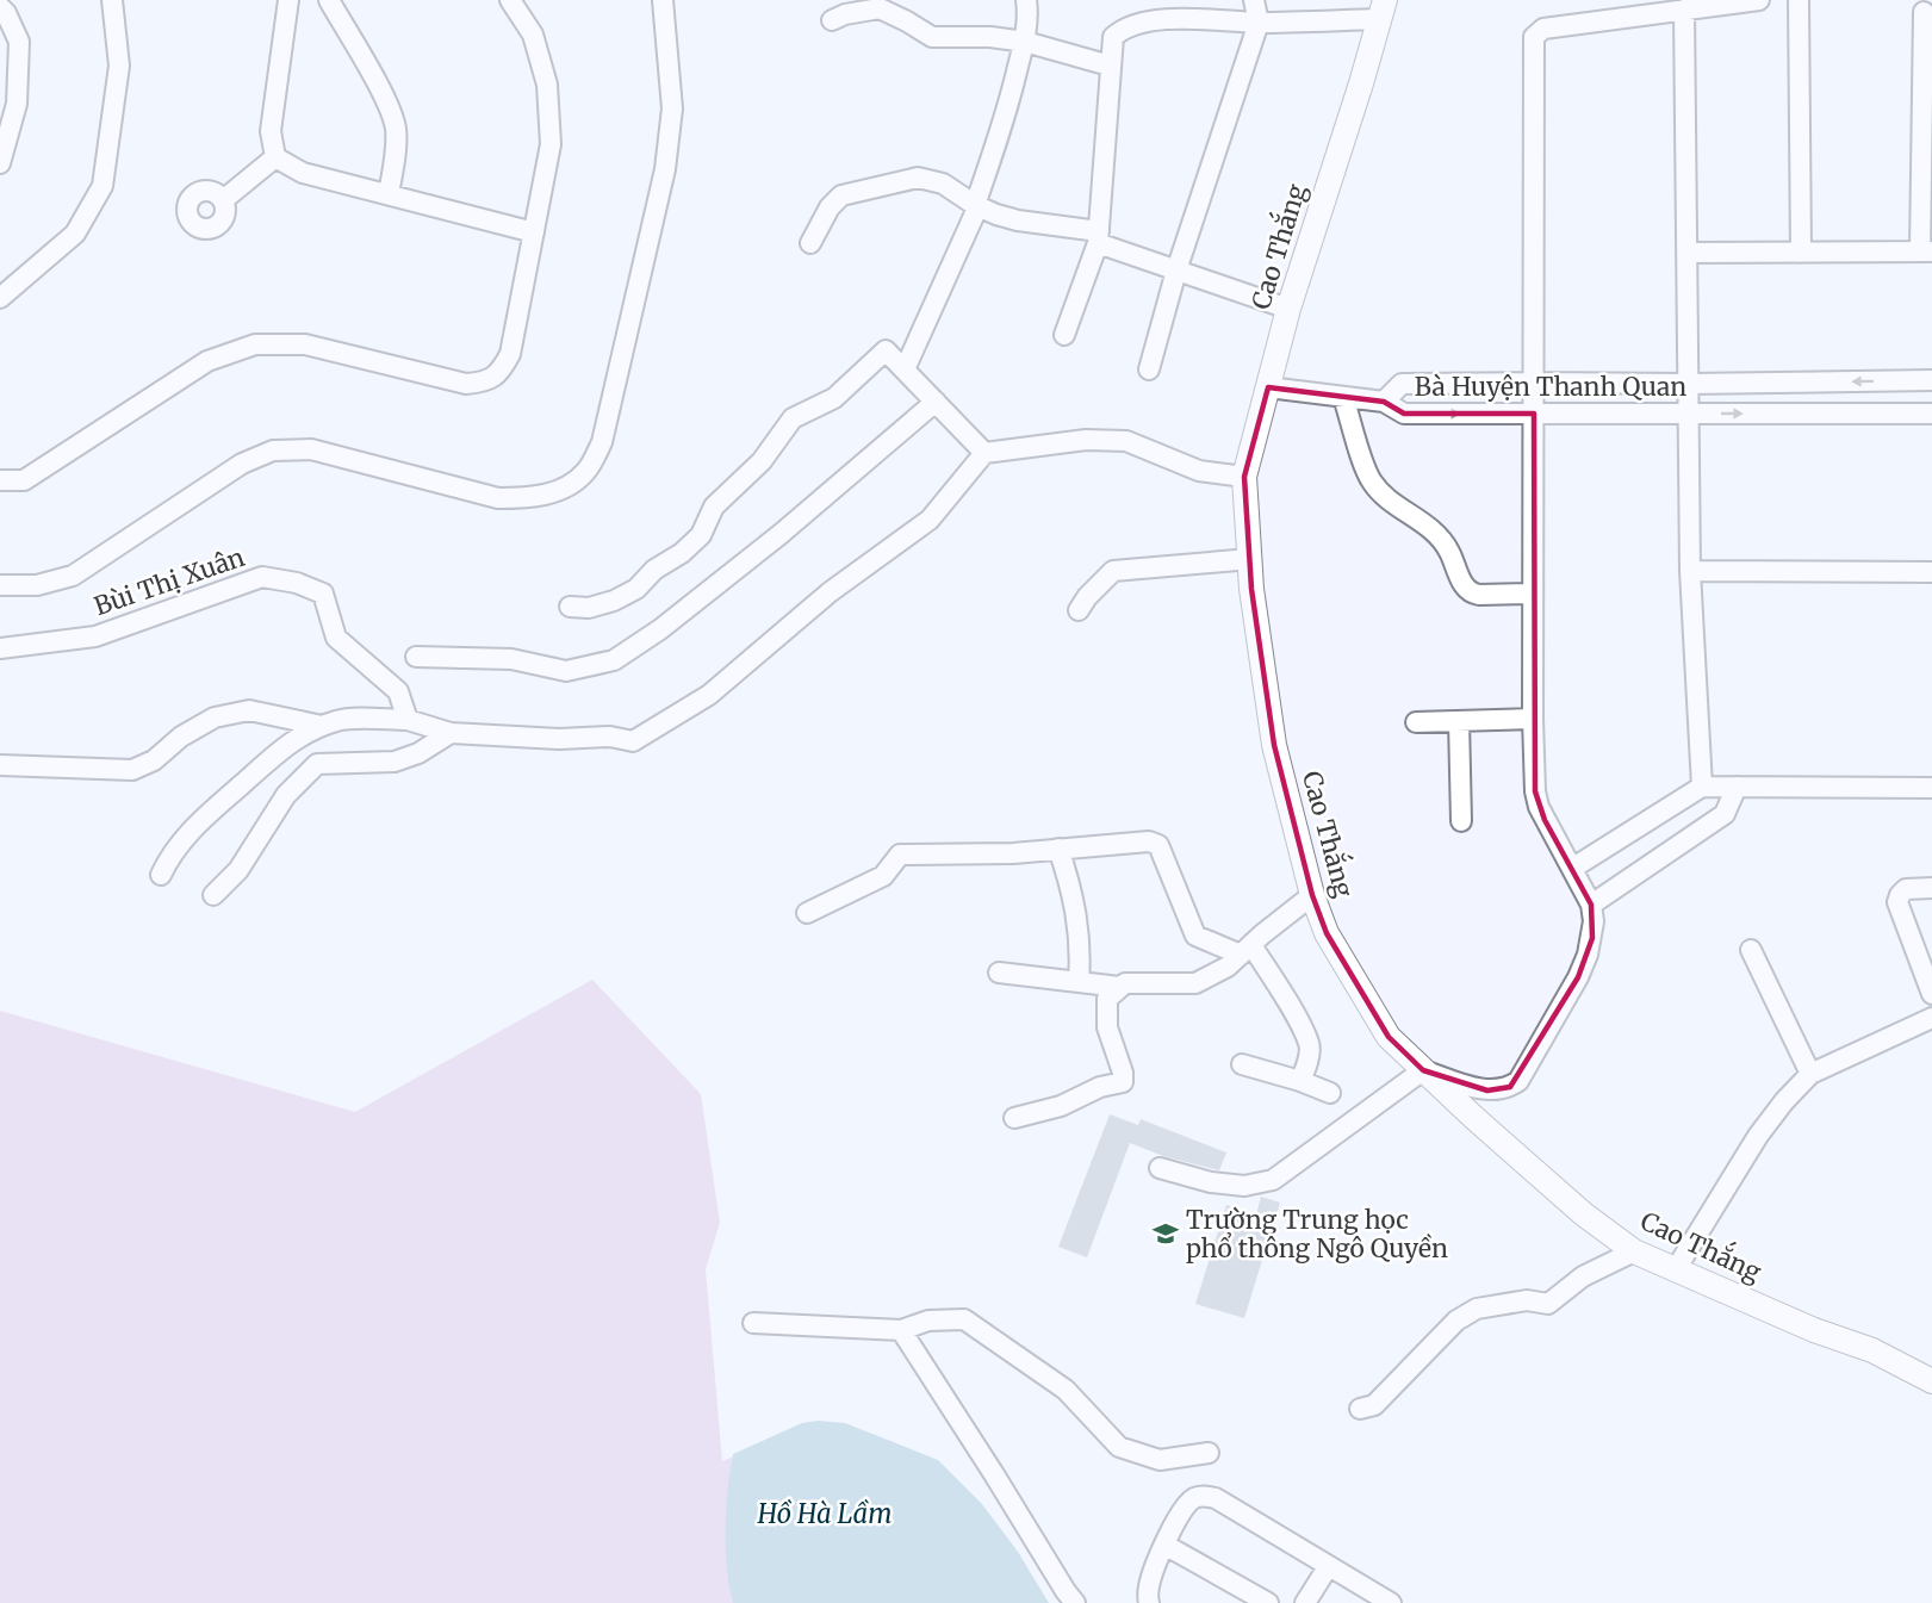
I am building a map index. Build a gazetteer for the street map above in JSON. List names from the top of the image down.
{
  "streets": {
    "main road": ["Cao Thắng"],
    "street": ["Bà Huyện Thanh Quan", "Bùi Thị Xuân"]
  },
  "water": ["Hồ Hà Lầm"],
  "places": {
    "school or university": ["Trường Trung học phổ thông Ngô Quyền"]
  }
}
